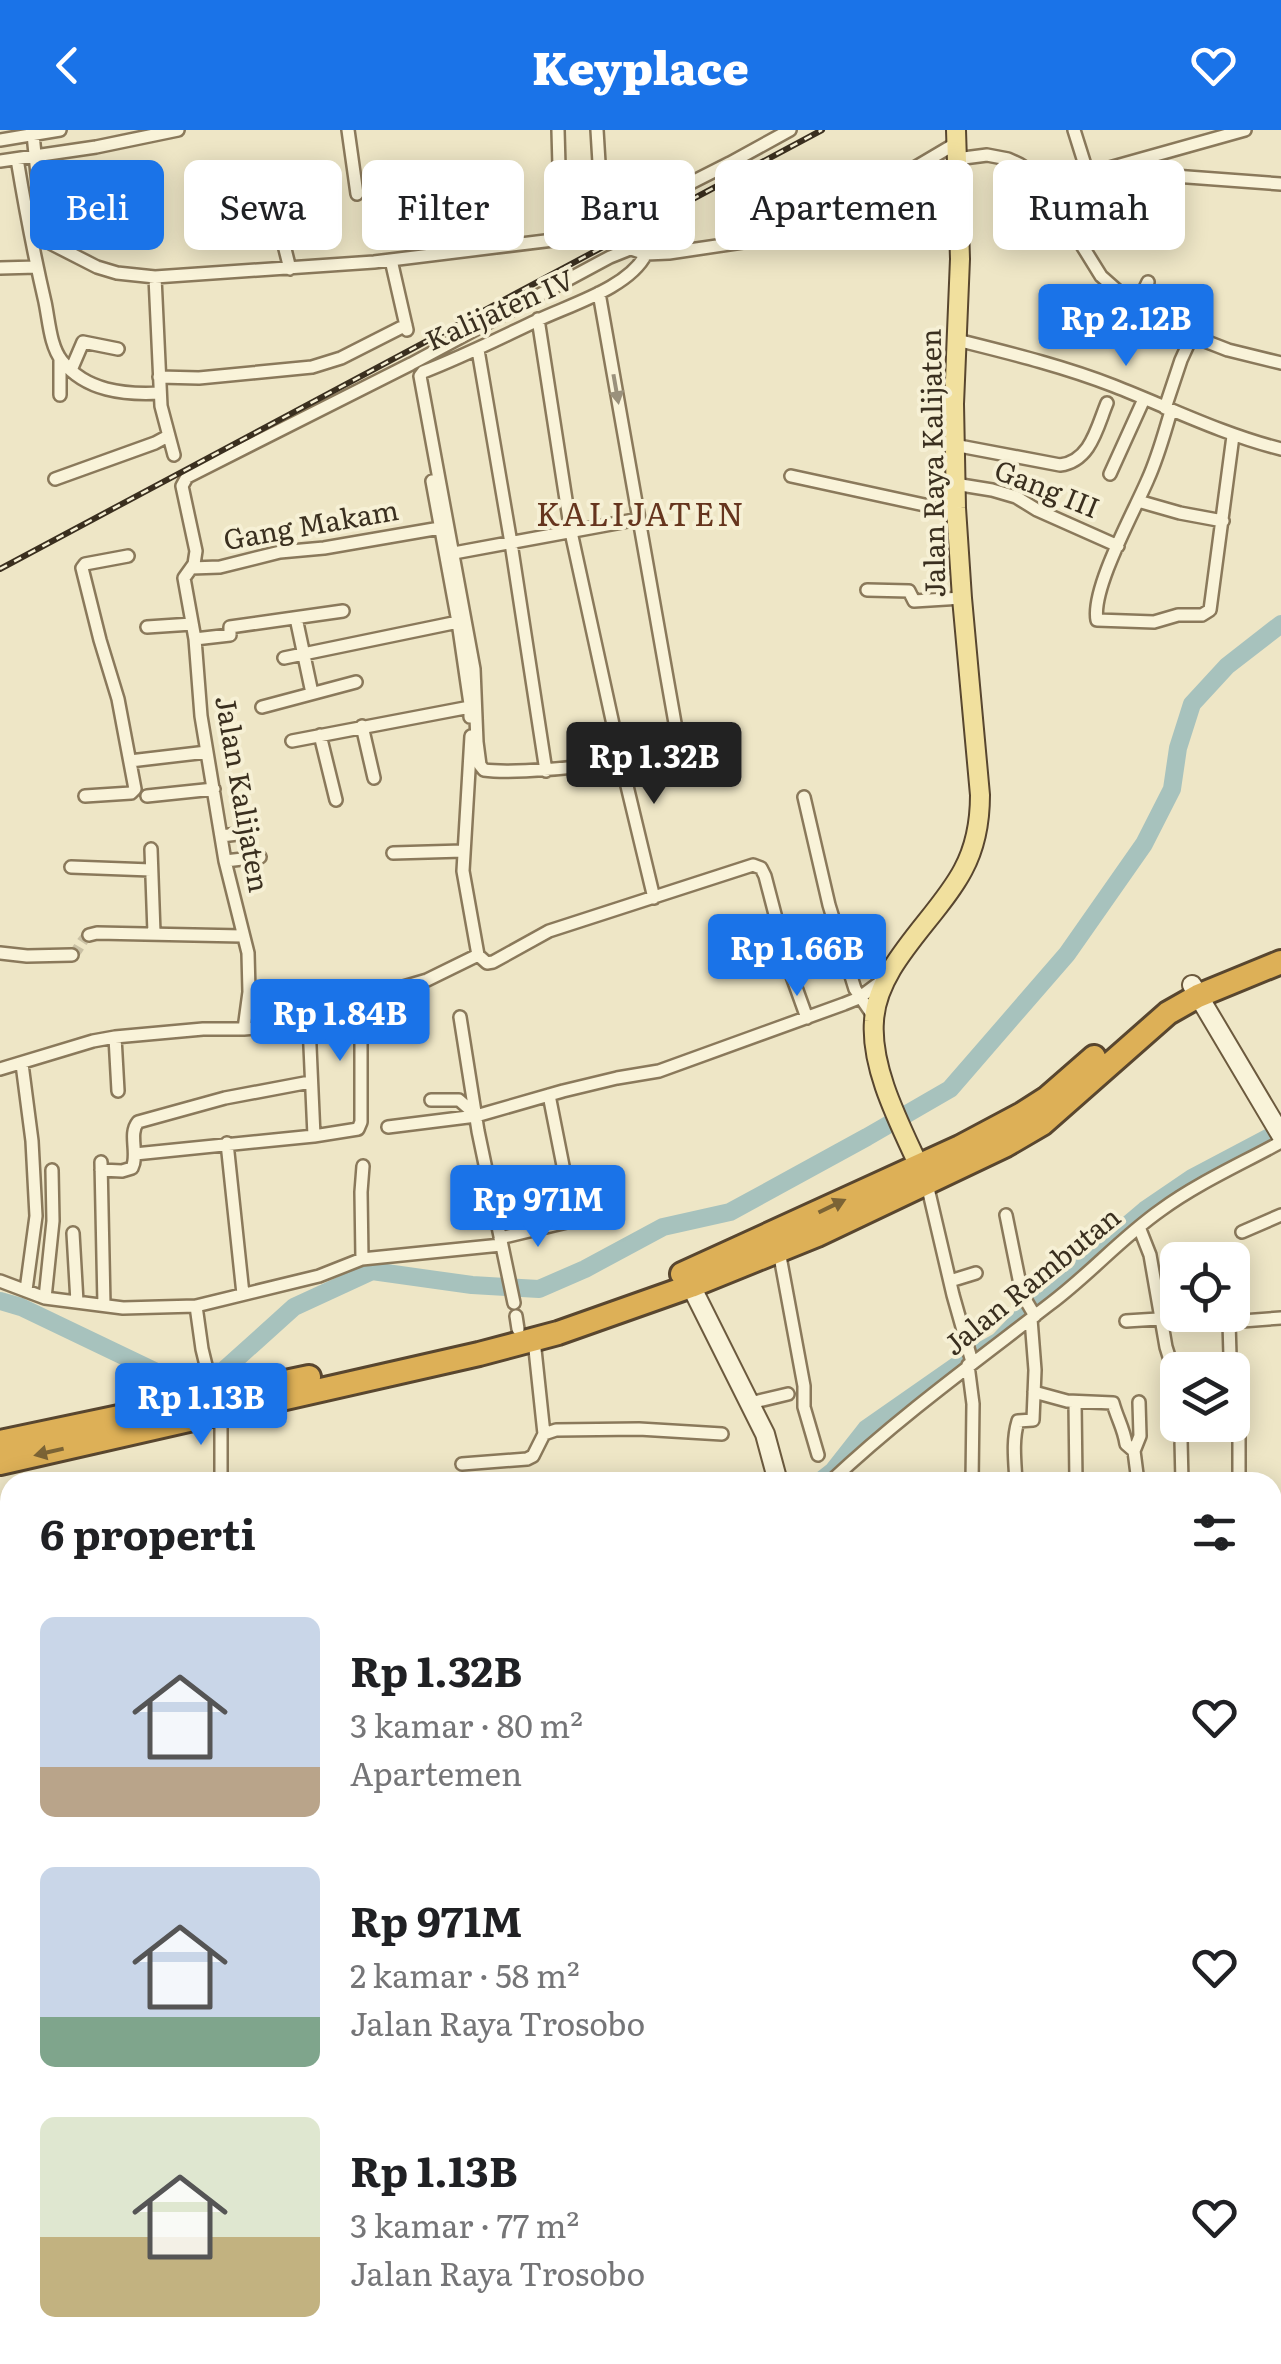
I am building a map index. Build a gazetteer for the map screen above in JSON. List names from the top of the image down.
{
  "streets": {
    "main road": ["Jalan Raya Kalijaten"],
    "street": [
      "Kalijaten IV",
      "Gang III",
      "Gang Makam",
      "Jalan Kalijaten",
      "Jalan Rambutan"
    ]
  },
  "crossings": [
    ["Jalan Raya Kalijaten", "Gang III"],
    ["Gang Makam", "Jalan Kalijaten"]
  ],
  "districts": ["KALIJATEN"],
  "page": {
    "header": "Keyplace",
    "chip": [
      "Beli",
      "Sewa",
      "Filter",
      "Baru",
      "Apartemen",
      "Rumah"
    ],
    "price": [
      "Rp 2.12B",
      "Rp 1.32B",
      "Rp 1.66B",
      "Rp 1.84B",
      "Rp 971M",
      "Rp 1.13B"
    ],
    "heading": "6 properti",
    "list": [
      {
        "name": "Rp 1.32B",
        "note": "3 kamar · 80 m² · Apartemen"
      },
      {
        "name": "Rp 971M",
        "note": "2 kamar · 58 m² · Jalan Raya Trosobo"
      },
      {
        "name": "Rp 1.13B",
        "note": "3 kamar · 77 m² · Jalan Raya Trosobo"
      }
    ]
  }
}
